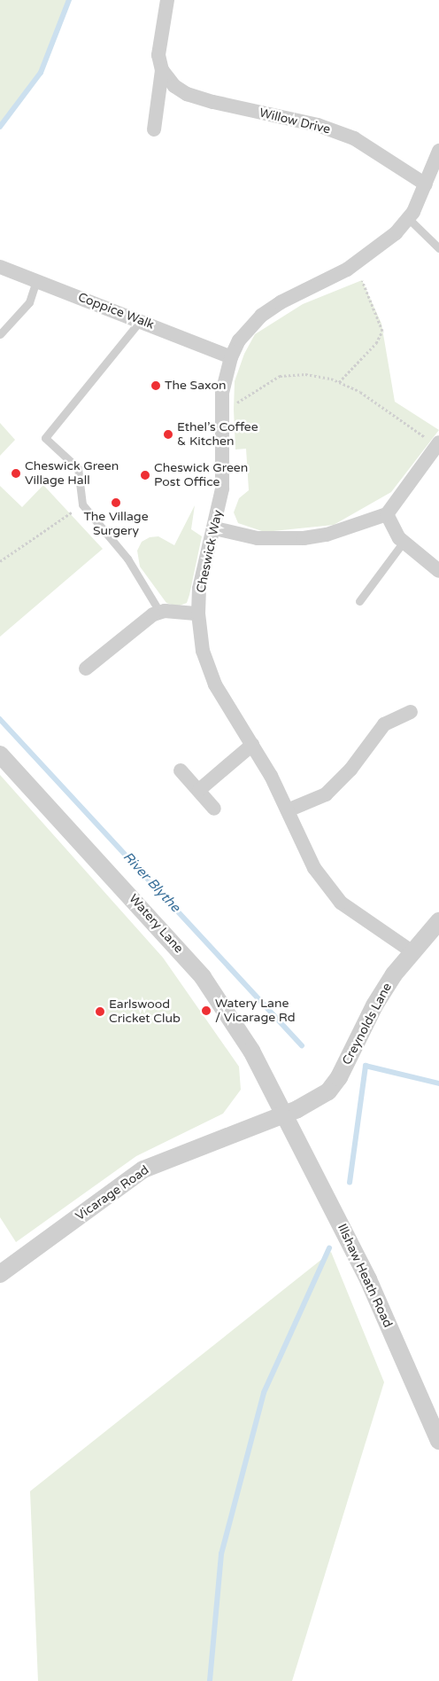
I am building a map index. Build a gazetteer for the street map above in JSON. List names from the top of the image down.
{
  "streets": {
    "street": [
      "Willow Drive",
      "Coppice Walk",
      "Cheswick Way",
      "Watery Lane",
      "Creynolds Lane",
      "Vicarage Road",
      "Illshaw Heath Road"
    ]
  },
  "crossings": [
    ["Willow Drive", "Cheswick Way"],
    ["Coppice Walk", "Cheswick Way"],
    ["Cheswick Way", "Creynolds Lane"],
    ["Watery Lane", "Creynolds Lane"],
    ["Watery Lane", "Vicarage Road"],
    ["Watery Lane", "Illshaw Heath Road"],
    ["Creynolds Lane", "Vicarage Road"],
    ["Creynolds Lane", "Illshaw Heath Road"],
    ["Vicarage Road", "Illshaw Heath Road"]
  ],
  "water": ["River Blythe"],
  "places": [
    "The Saxon",
    "Ethel’s Coffee & Kitchen",
    "Cheswick Green Village Hall",
    "Cheswick Green Post Office",
    "The Village Surgery",
    "Watery Lane / Vicarage Rd",
    "Earlswood Cricket Club"
  ]
}
